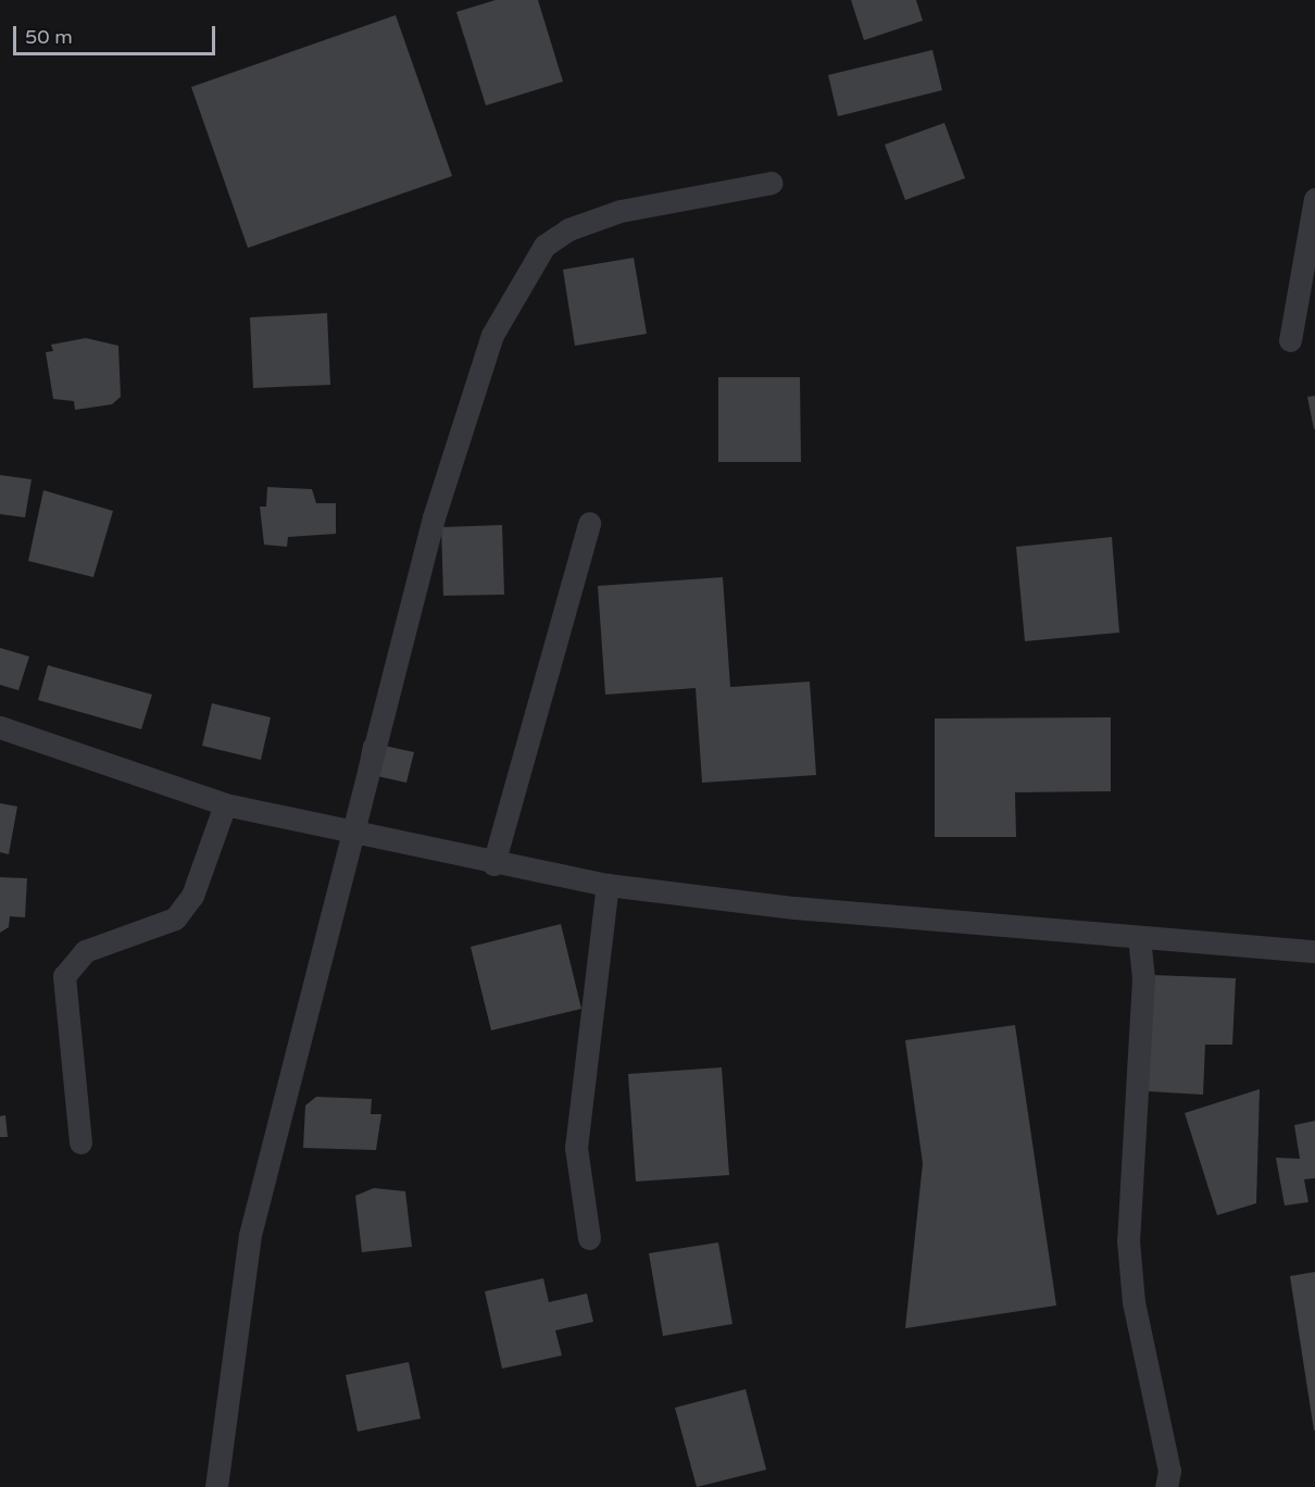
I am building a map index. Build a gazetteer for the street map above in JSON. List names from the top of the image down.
{
  "scale_bar": "50 m"
}
